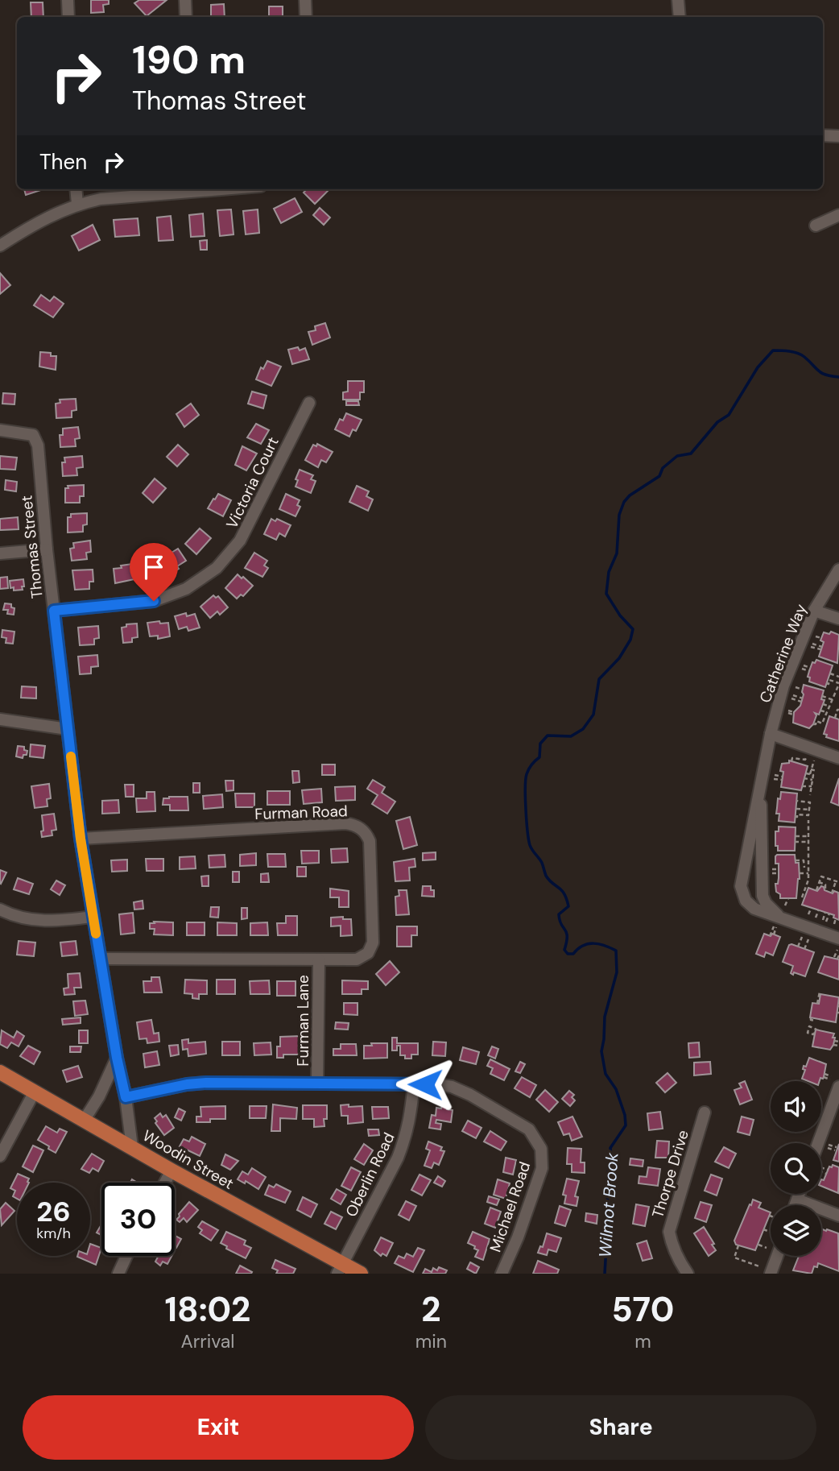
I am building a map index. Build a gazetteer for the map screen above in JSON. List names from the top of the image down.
{
  "streets": {
    "main road": ["Woodin Street"],
    "street": [
      "Victoria Court",
      "Thomas Street",
      "Catherine Way",
      "Furman Road",
      "Furman Lane",
      "Thorpe Drive",
      "Oberlin Road",
      "Michael Road"
    ]
  },
  "crossings": [
    ["Victoria Court", "Thomas Street"],
    ["Thomas Street", "Furman Road"],
    ["Thomas Street", "Woodin Street"],
    ["Thomas Street", "Michael Road"],
    ["Furman Road", "Furman Lane"],
    ["Furman Lane", "Michael Road"],
    ["Woodin Street", "Oberlin Road"],
    ["Oberlin Road", "Michael Road"]
  ],
  "water": ["Wilmot Brook"],
  "page": {
    "turn": ["190 m", "Thomas Street"],
    "then": "Then",
    "speed": "26 km/h",
    "limit": "30",
    "eta": [
      "18:02",
      "Arrival",
      "2",
      "min",
      "570",
      "m"
    ],
    "buttons": ["Exit", "Share"]
  }
}
